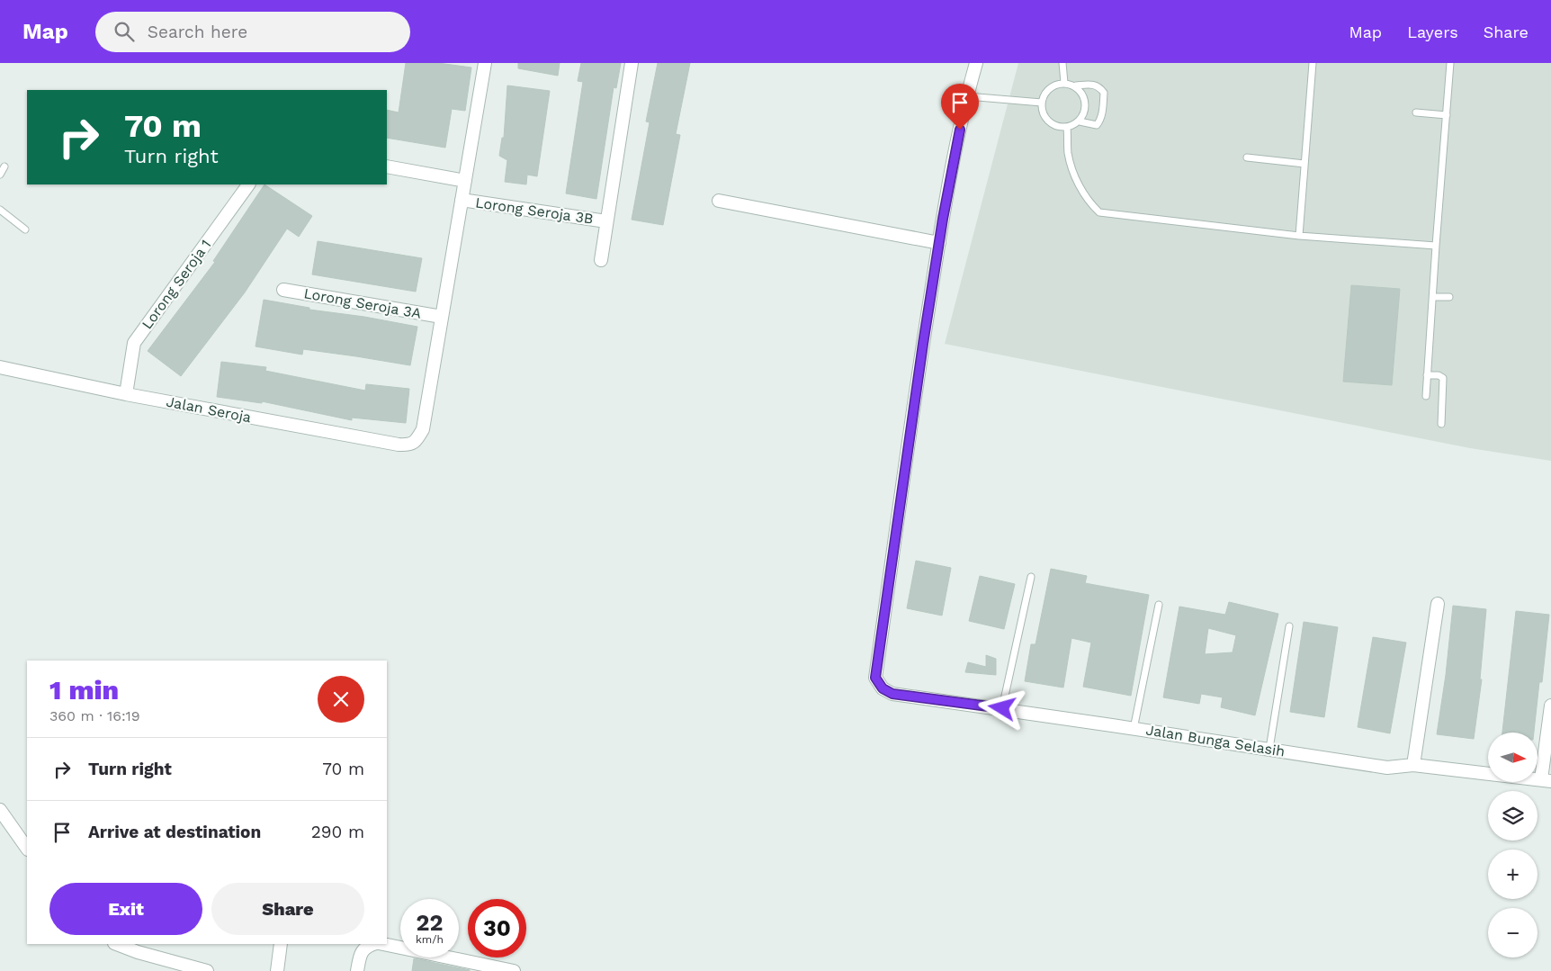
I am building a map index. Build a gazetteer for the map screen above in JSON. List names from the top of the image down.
{
  "streets": {
    "street": [
      "Lorong Seroja 3B",
      "Lorong Seroja 1",
      "Lorong Seroja 3A",
      "Jalan Seroja",
      "Jalan Bunga Selasih"
    ]
  },
  "crossings": [
    ["Lorong Seroja 1", "Jalan Seroja"],
    ["Lorong Seroja 3A", "Jalan Seroja"]
  ],
  "north": "right",
  "page": {
    "header": "Map",
    "search": "Search here",
    "nav": ["Map", "Layers", "Share"],
    "turn": ["70 m", "Turn right"],
    "heading": ["1 min", "360 m · 16:19"],
    "map_buttons": ["+", "−"],
    "list": [
      {
        "name": "Turn right",
        "value": "70 m"
      },
      {
        "name": "Arrive at destination",
        "value": "290 m"
      }
    ],
    "buttons": ["Exit", "Share"],
    "speed": "22 km/h",
    "limit": "30"
  }
}
